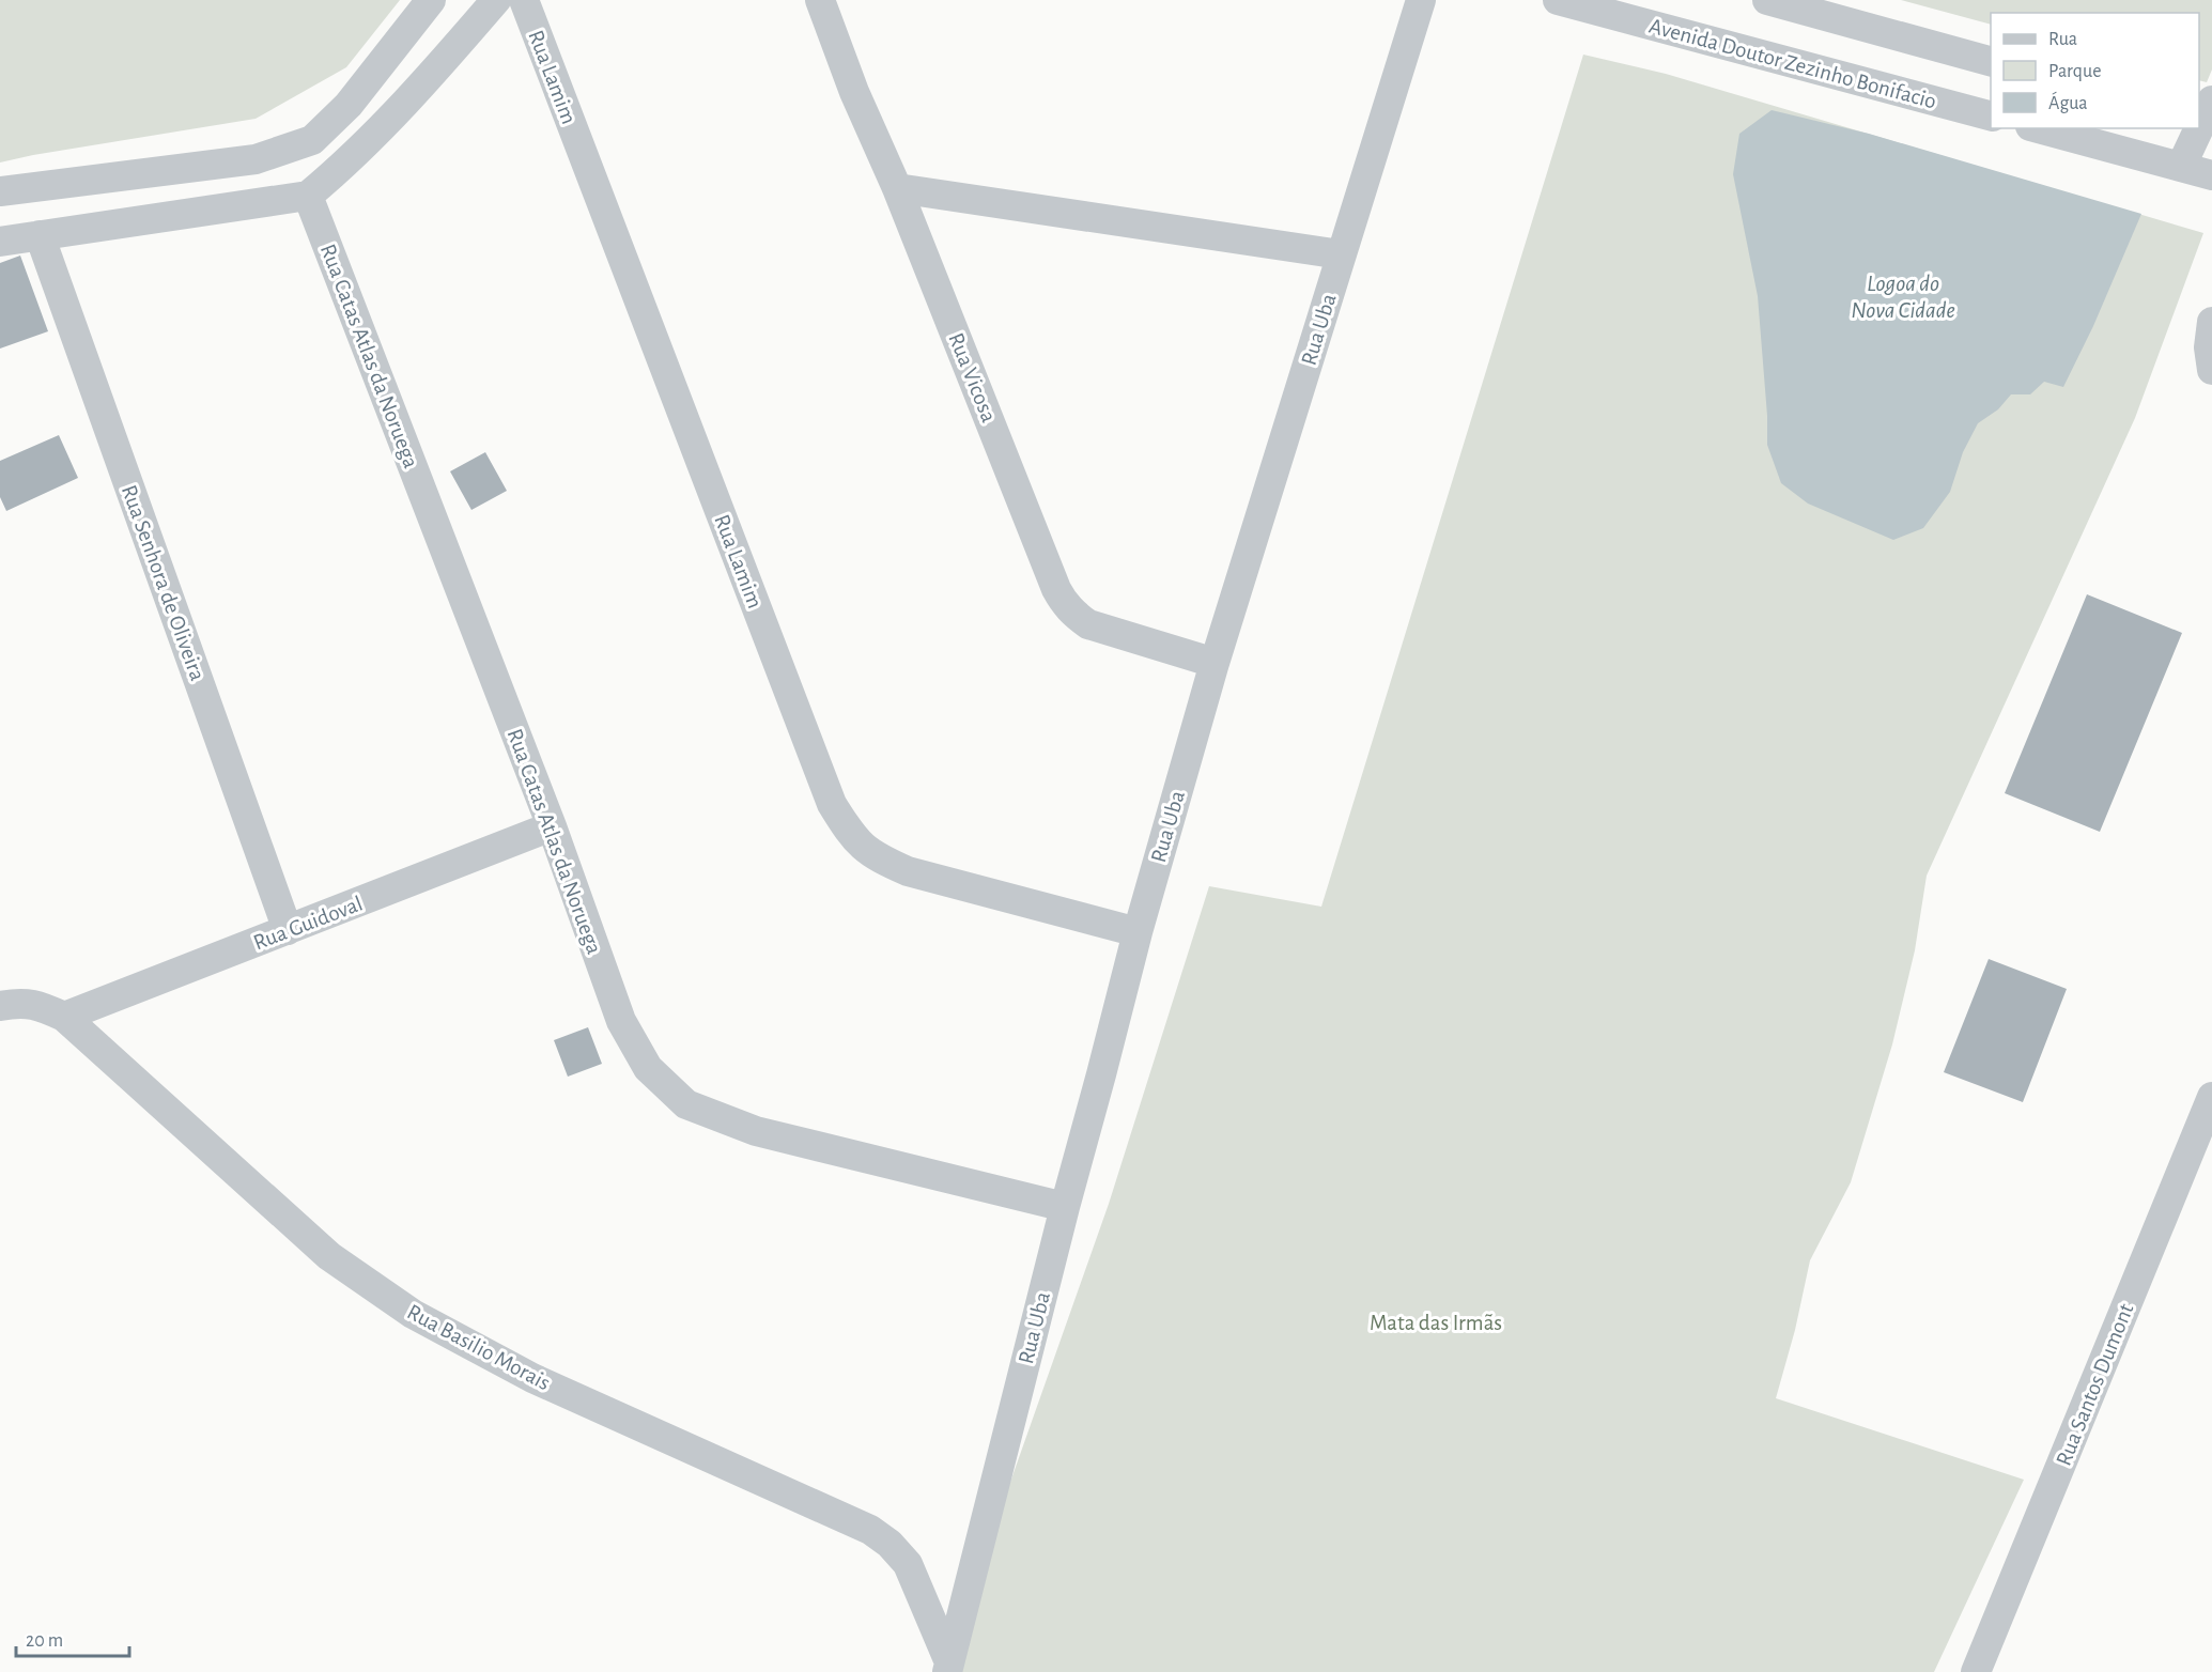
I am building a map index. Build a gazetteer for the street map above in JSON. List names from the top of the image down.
{
  "streets": {
    "street": [
      "Avenida Doutor Zezinho Bonifacio",
      "Rua Lamim",
      "Rua Uba",
      "Rua Catas Atlas da Noruega",
      "Rua Vicosa",
      "Rua Senhora de Oliveira",
      "Rua Guidoval",
      "Rua Basilio Morais",
      "Rua Santos Dumont"
    ]
  },
  "crossings": [
    ["Rua Lamim", "Rua Uba"],
    ["Rua Uba", "Rua Catas Atlas da Noruega"],
    ["Rua Uba", "Rua Vicosa"],
    ["Rua Uba", "Rua Basilio Morais"],
    ["Rua Catas Atlas da Noruega", "Rua Guidoval"],
    ["Rua Senhora de Oliveira", "Rua Guidoval"],
    ["Rua Guidoval", "Rua Basilio Morais"]
  ],
  "water": ["Logoa do Nova Cidade"],
  "parks": ["Mata das Irmãs"],
  "legend": ["Rua", "Parque", "Água"],
  "scale_bar": "20 m"
}
